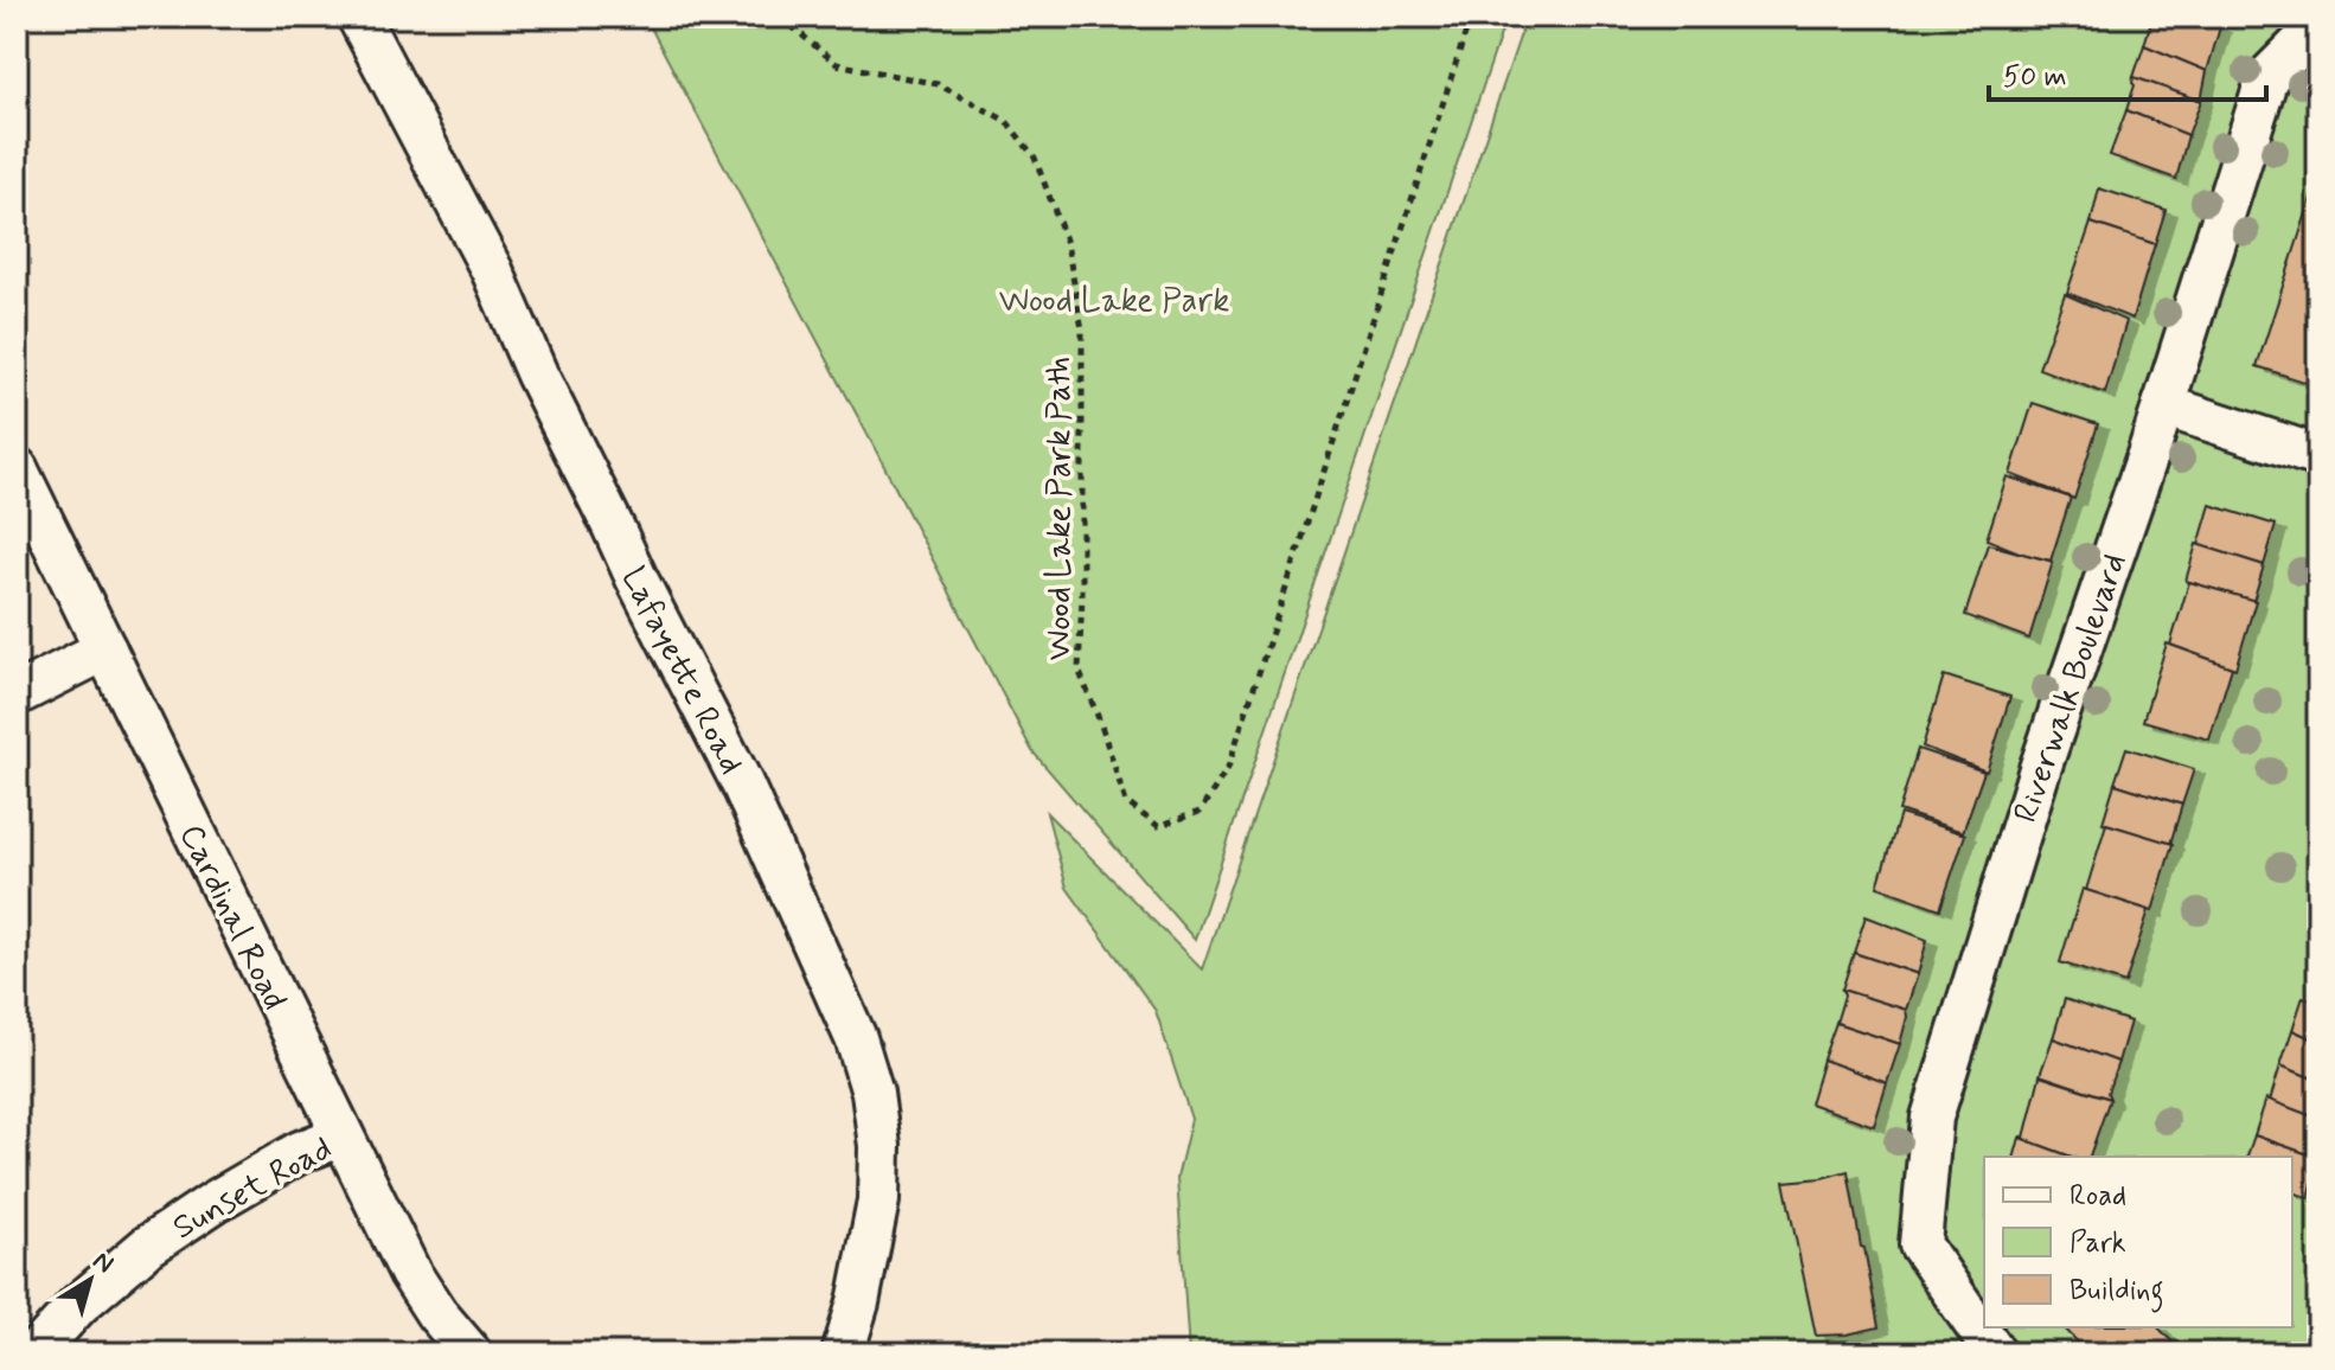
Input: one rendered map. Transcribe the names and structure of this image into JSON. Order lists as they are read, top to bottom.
{
  "streets": {
    "street": [
      "Lafayette Road",
      "Riverwalk Boulevard",
      "Cardinal Road",
      "Sunset Road"
    ],
    "path": ["Wood Lake Park Path"]
  },
  "crossings": [
    ["Cardinal Road", "Sunset Road"]
  ],
  "parks": ["Wood Lake Park"],
  "legend": ["Road", "Park", "Building"],
  "scale_bar": "50 m",
  "north": "top right"
}
